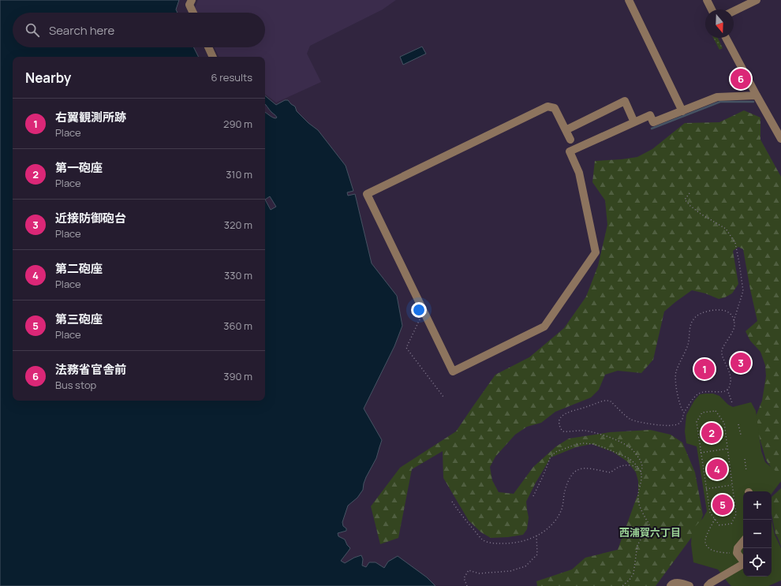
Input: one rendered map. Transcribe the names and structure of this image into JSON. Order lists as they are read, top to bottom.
{
  "districts": ["西浦賀六丁目"],
  "north": "bottom",
  "page": {
    "search": "Search here",
    "heading": ["Nearby", "6 results"],
    "pins": [
      "6",
      "3",
      "1",
      "2",
      "4",
      "5"
    ],
    "list": [
      {
        "mark": "1",
        "name": "右翼観測所跡",
        "note": "Place",
        "value": "290 m"
      },
      {
        "mark": "2",
        "name": "第一砲座",
        "note": "Place",
        "value": "310 m"
      },
      {
        "mark": "3",
        "name": "近接防御砲台",
        "note": "Place",
        "value": "320 m"
      },
      {
        "mark": "4",
        "name": "第二砲座",
        "note": "Place",
        "value": "330 m"
      },
      {
        "mark": "5",
        "name": "第三砲座",
        "note": "Place",
        "value": "360 m"
      },
      {
        "mark": "6",
        "name": "法務省官舎前",
        "note": "Bus stop",
        "value": "390 m"
      }
    ],
    "map_buttons": ["+", "−"]
  }
}
